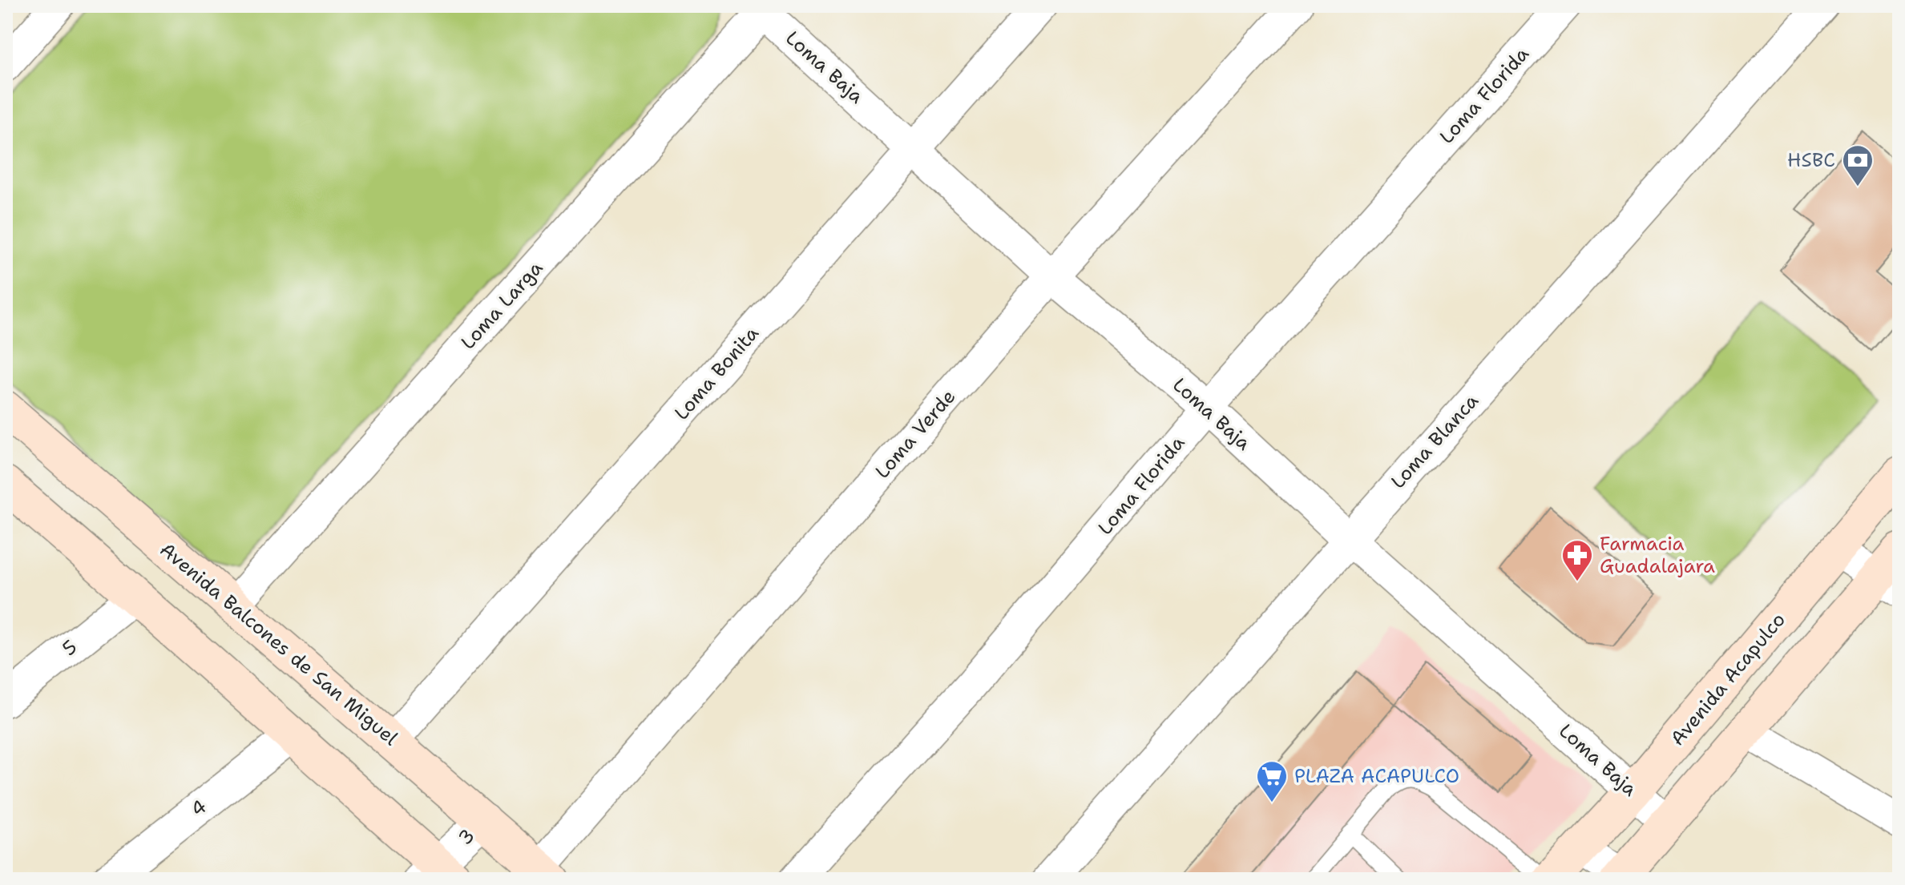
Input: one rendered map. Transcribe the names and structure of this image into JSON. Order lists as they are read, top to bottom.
{
  "streets": {
    "street": [
      "Loma Baja",
      "Loma Florida",
      "Loma Larga",
      "Loma Bonita",
      "Loma Verde",
      "Loma Blanca",
      "Avenida Balcones de San Miguel",
      "5",
      "Avenida Acapulco",
      "4",
      "3"
    ]
  },
  "crossings": [
    ["Loma Baja", "Loma Florida"],
    ["Loma Baja", "Loma Larga"],
    ["Loma Baja", "Loma Bonita"],
    ["Loma Baja", "Loma Verde"],
    ["Loma Baja", "Loma Blanca"],
    ["Loma Baja", "Avenida Acapulco"],
    ["Loma Larga", "Avenida Balcones de San Miguel"],
    ["Loma Bonita", "Avenida Balcones de San Miguel"],
    ["Loma Verde", "Avenida Balcones de San Miguel"],
    ["Avenida Balcones de San Miguel", "3"]
  ],
  "places": {
    "bank": ["HSBC"],
    "pharmacy": ["Farmacia Guadalajara"],
    "supermarket": ["PLAZA ACAPULCO"]
  }
}
